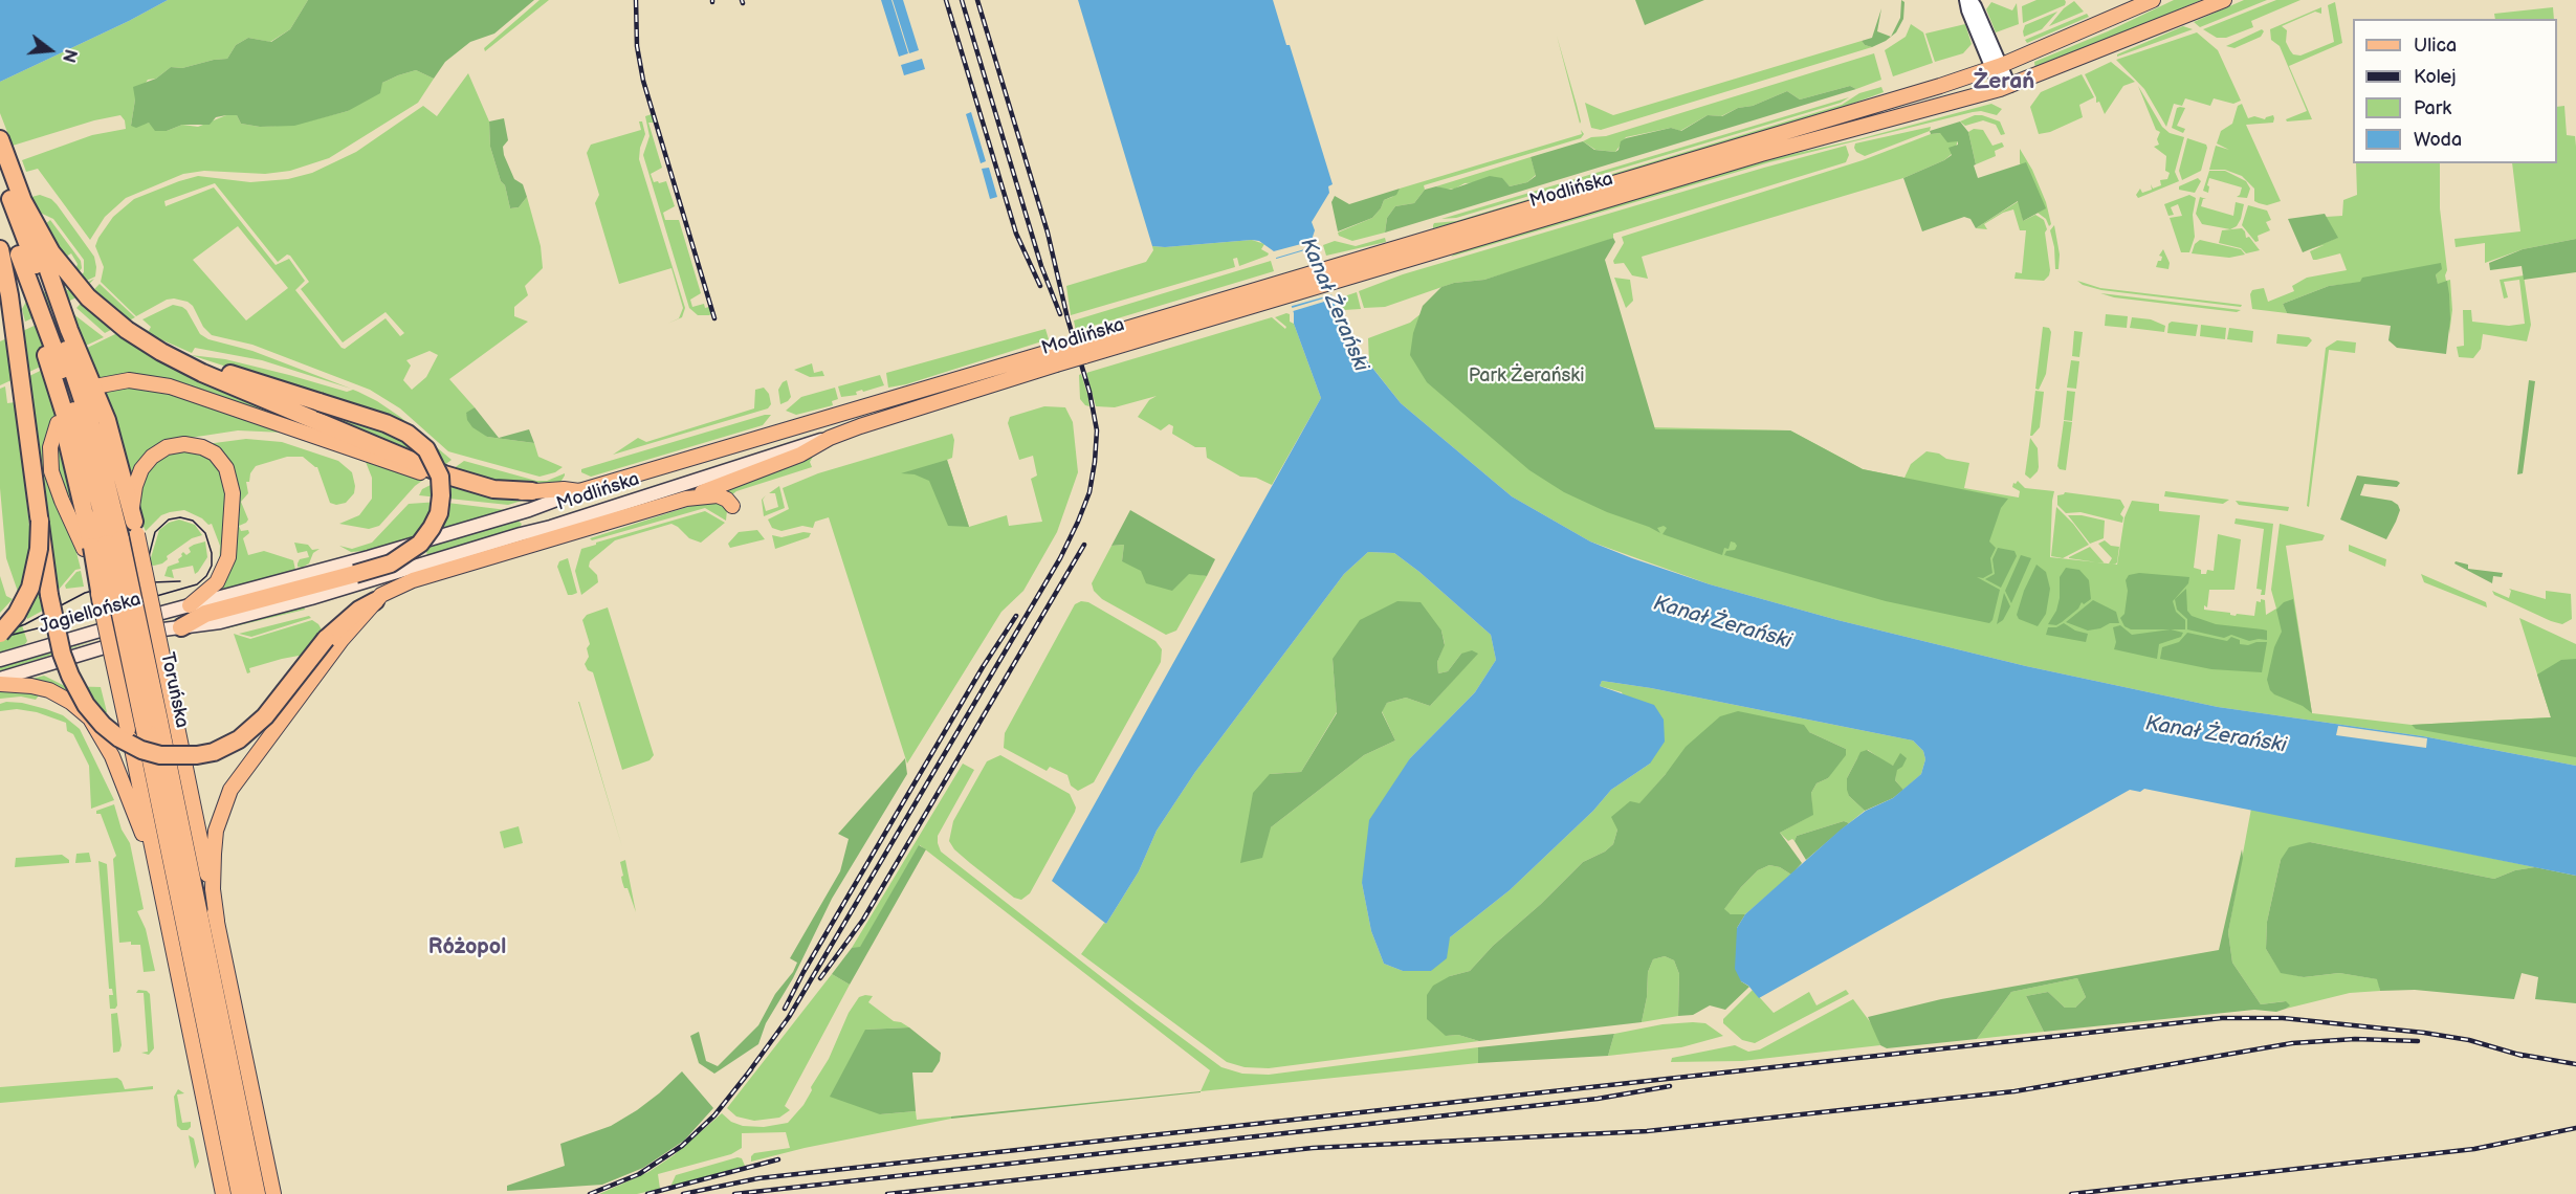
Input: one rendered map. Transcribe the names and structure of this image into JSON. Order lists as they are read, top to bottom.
{
  "streets": {
    "highway": ["Toruńska"],
    "main road": ["Modlińska", "Jagiellońska"]
  },
  "crossings": [
    ["Modlińska", "Jagiellońska"]
  ],
  "districts": ["Żerań", "Różopol"],
  "water": ["Kanał Żerański"],
  "parks": ["Park Żerański"],
  "legend": [
    "Ulica",
    "Kolej",
    "Park",
    "Woda"
  ],
  "north": "right"
}
